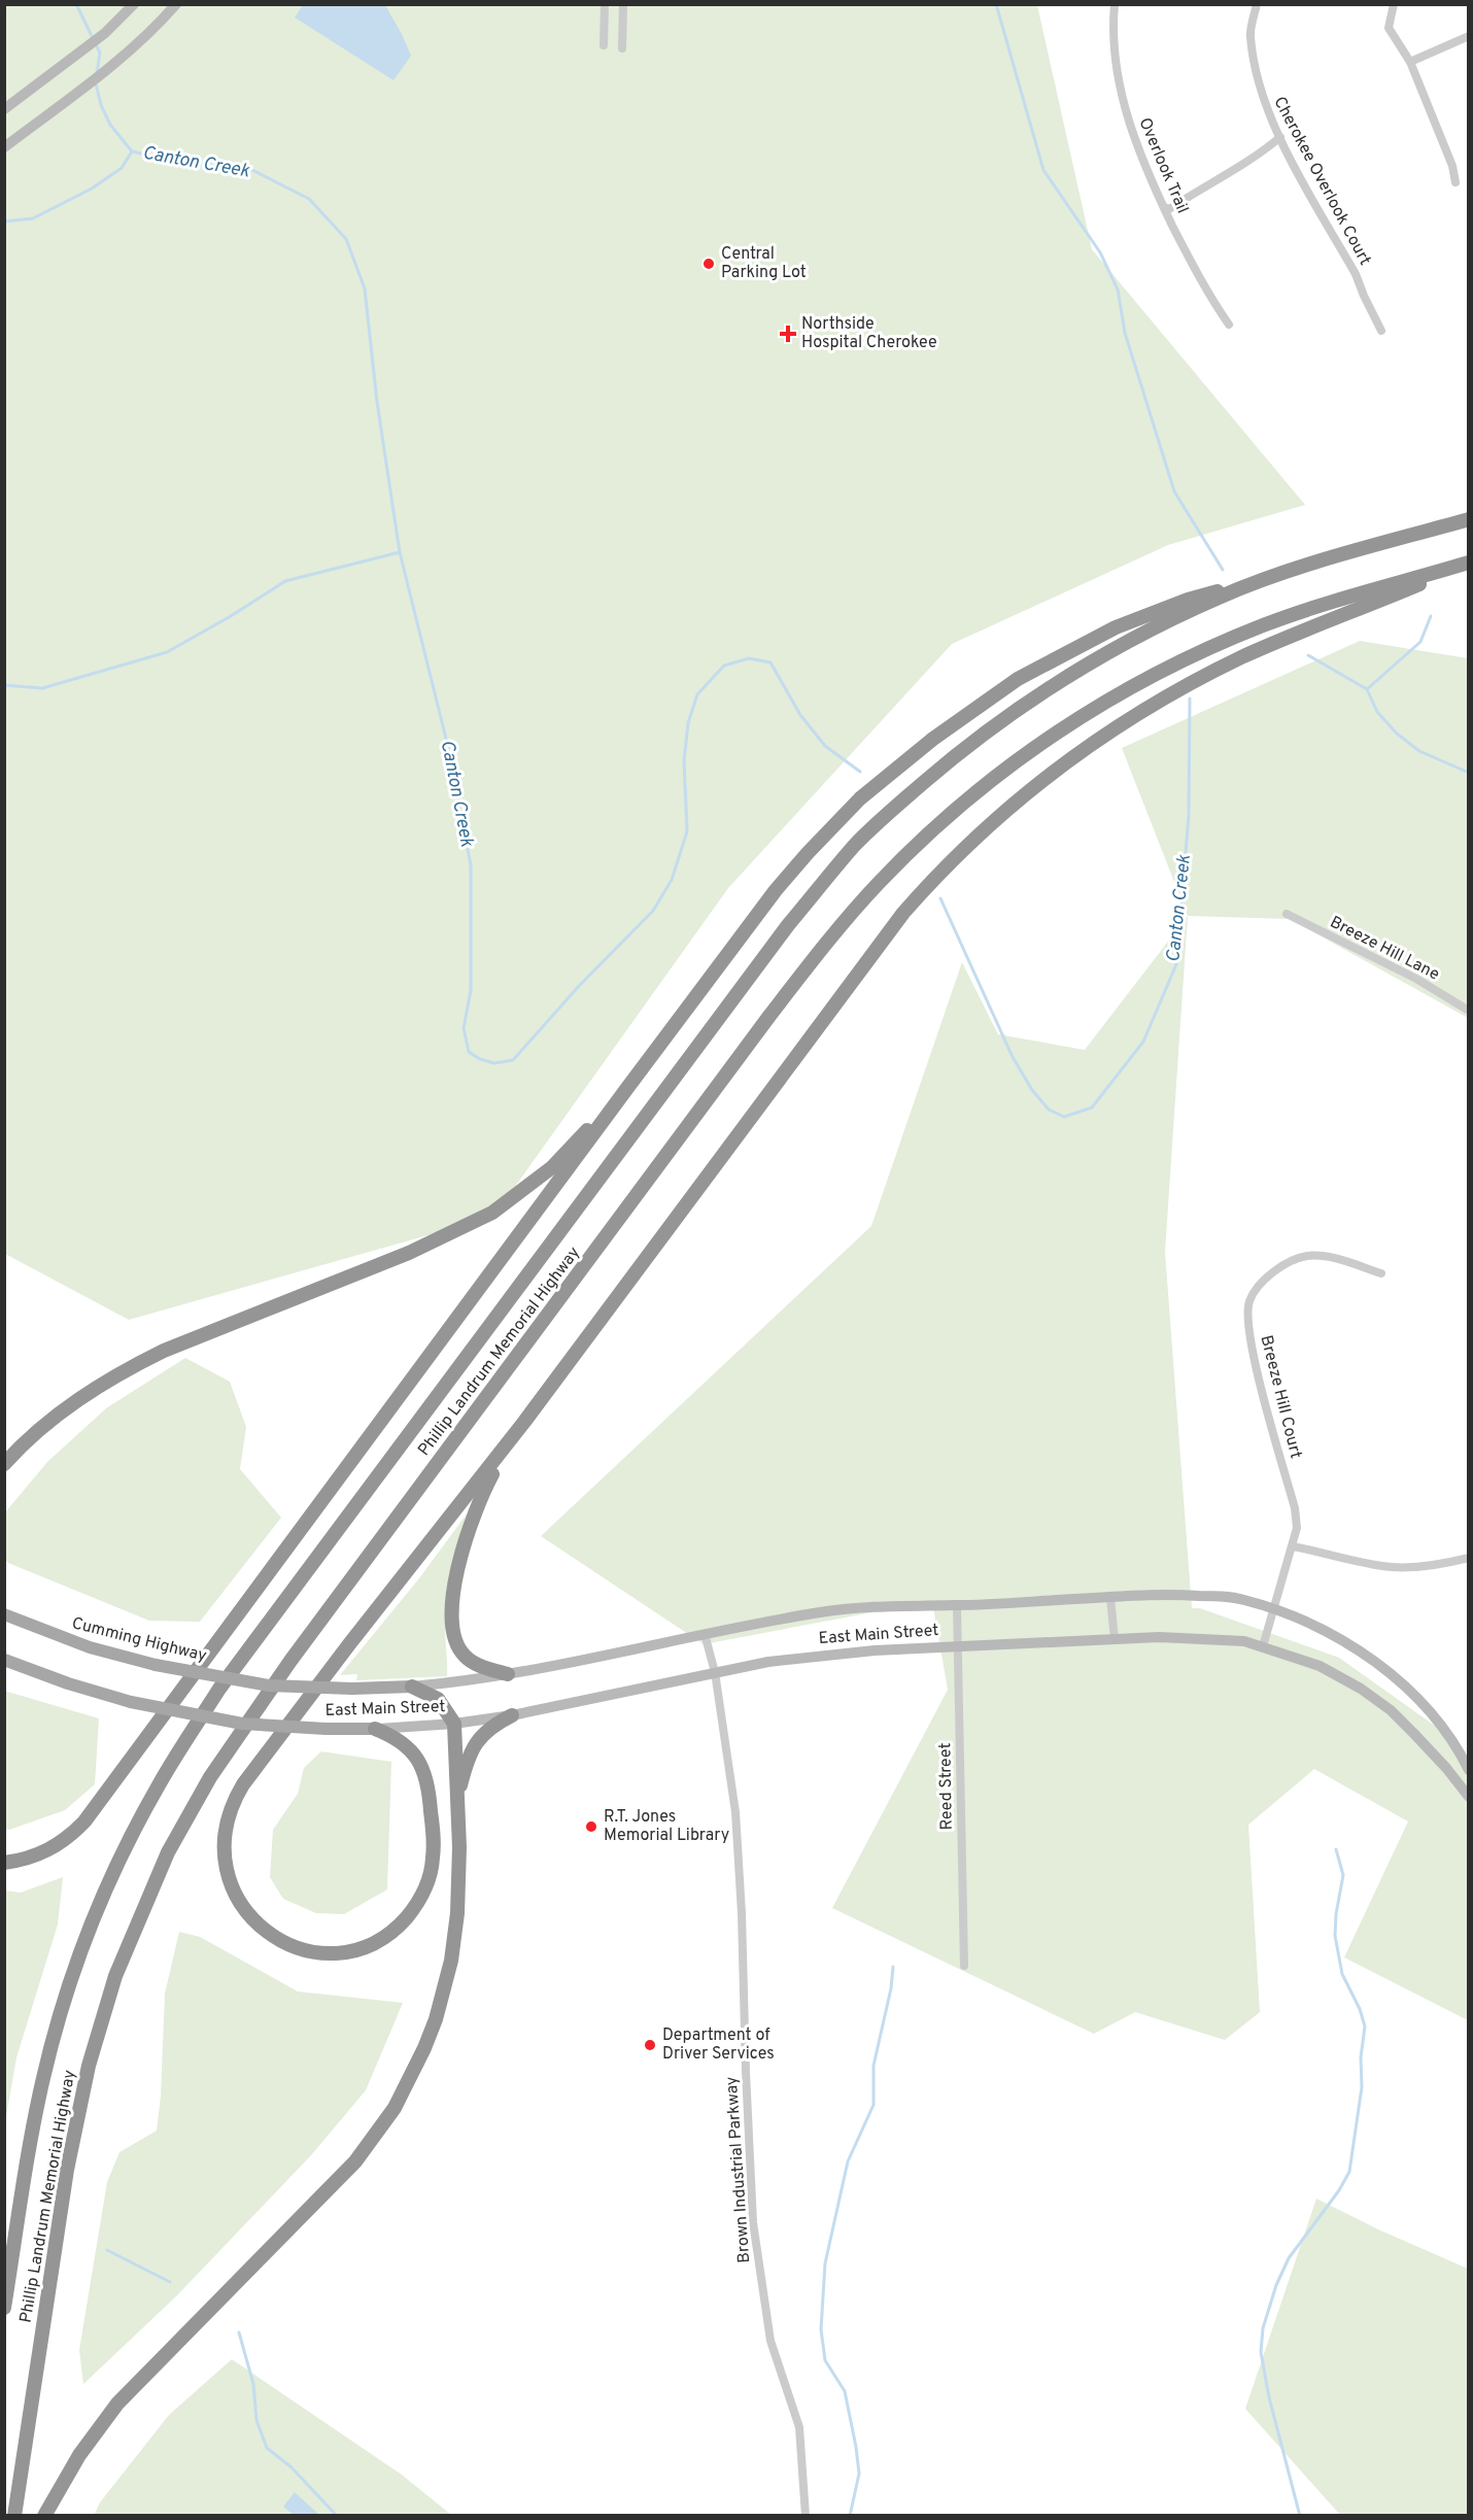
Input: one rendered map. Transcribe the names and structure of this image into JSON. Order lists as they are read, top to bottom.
{
  "streets": {
    "highway": ["Phillip Landrum Memorial Highway"],
    "main road": ["East Main Street", "Cumming Highway"],
    "street": [
      "Overlook Trail",
      "Cherokee Overlook Court",
      "Breeze Hill Lane",
      "Breeze Hill Court",
      "Reed Street",
      "Brown Industrial Parkway"
    ]
  },
  "crossings": [
    ["Breeze Hill Court", "East Main Street"],
    ["East Main Street", "Cumming Highway"],
    ["East Main Street", "Reed Street"],
    ["East Main Street", "Brown Industrial Parkway"]
  ],
  "water": ["Canton Creek"],
  "places": {
    "other": ["Central Parking Lot", "R.T. Jones Memorial Library", "Department of Driver Services"],
    "health": ["Northside Hospital Cherokee"]
  }
}
